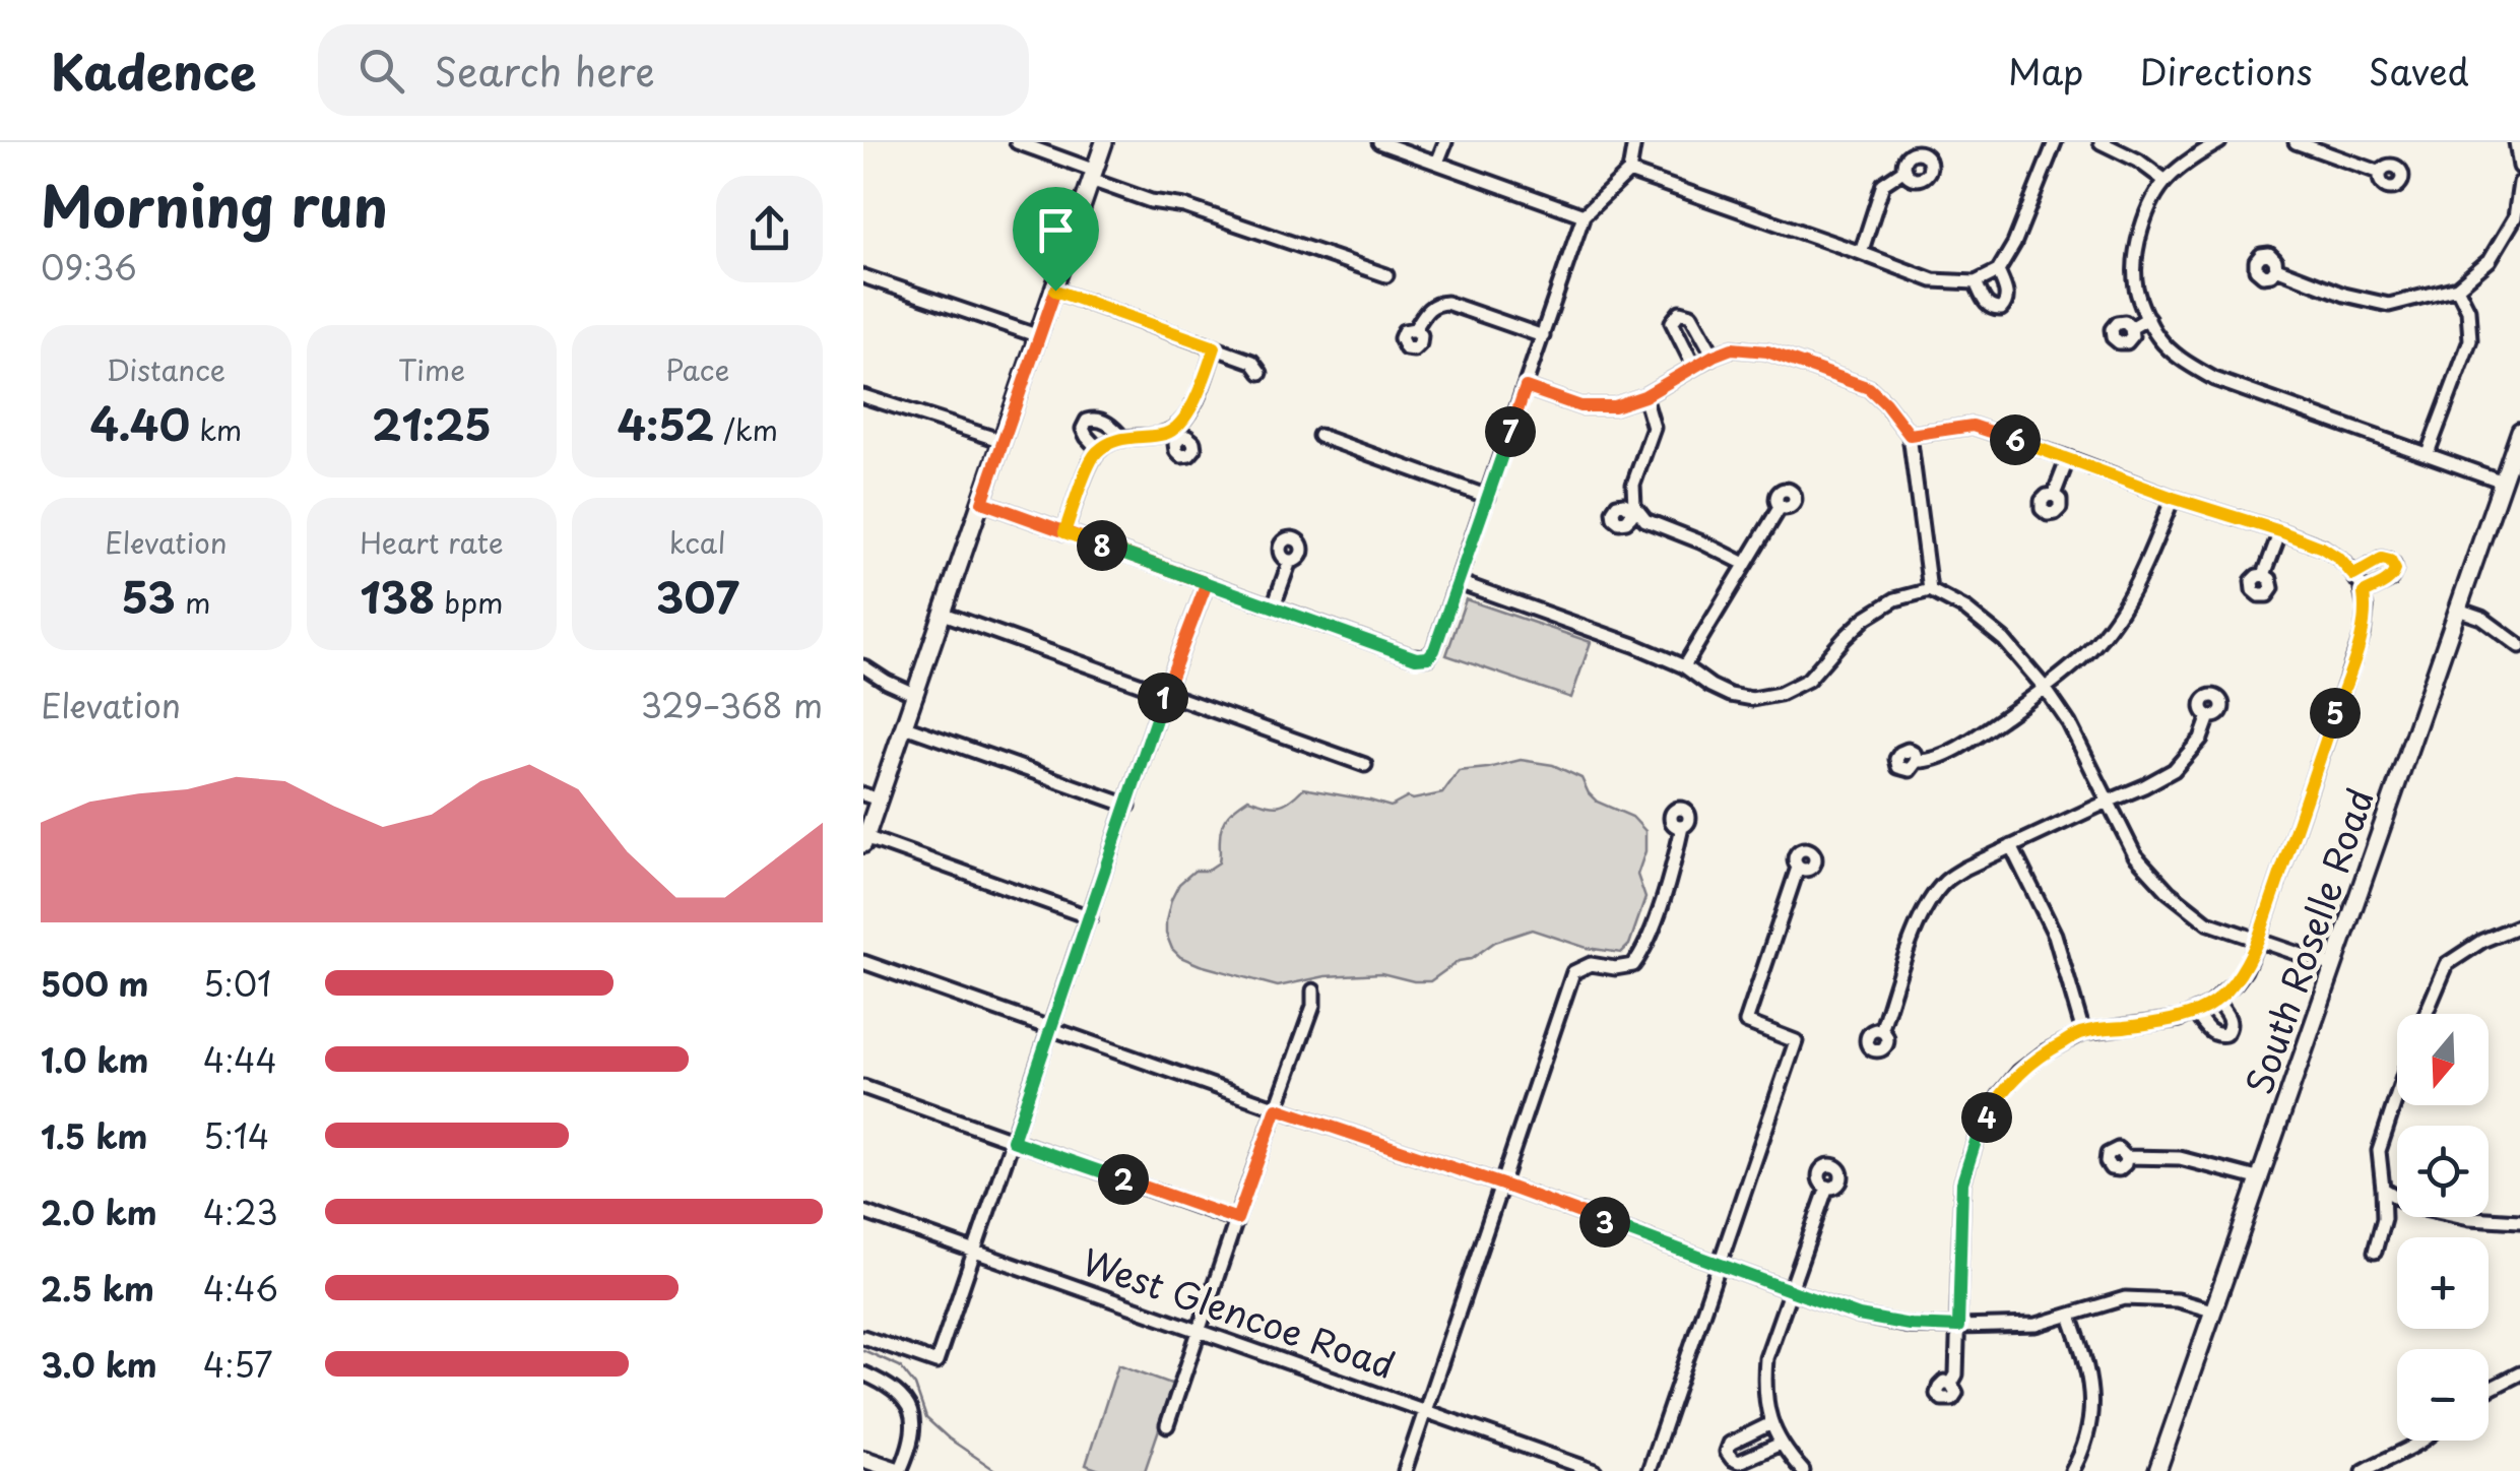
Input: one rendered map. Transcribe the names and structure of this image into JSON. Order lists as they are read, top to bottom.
{
  "streets": {
    "main road": ["South Roselle Road"],
    "street": ["West Glencoe Road"]
  },
  "north": "bottom",
  "page": {
    "header": "Kadence",
    "search": "Search here",
    "nav": ["Map", "Directions", "Saved"],
    "heading": ["Morning run", "09:36"],
    "stats": [
      ["Distance", "4.40 km"],
      ["Time", "21:25"],
      ["Pace", "4:52 /km"],
      ["Elevation", "53 m"],
      ["Heart rate", "138 bpm"],
      ["kcal", "307"]
    ],
    "pins": [
      "7",
      "6",
      "8",
      "1",
      "5",
      "4",
      "2",
      "3"
    ],
    "chart": ["Elevation", "329–368 m"],
    "list": [
      {
        "name": "500 m",
        "note": "5:01"
      },
      {
        "name": "1.0 km",
        "note": "4:44"
      },
      {
        "name": "1.5 km",
        "note": "5:14"
      },
      {
        "name": "2.0 km",
        "note": "4:23"
      },
      {
        "name": "2.5 km",
        "note": "4:46"
      },
      {
        "name": "3.0 km",
        "note": "4:57"
      }
    ],
    "map_buttons": ["+", "−"]
  }
}
